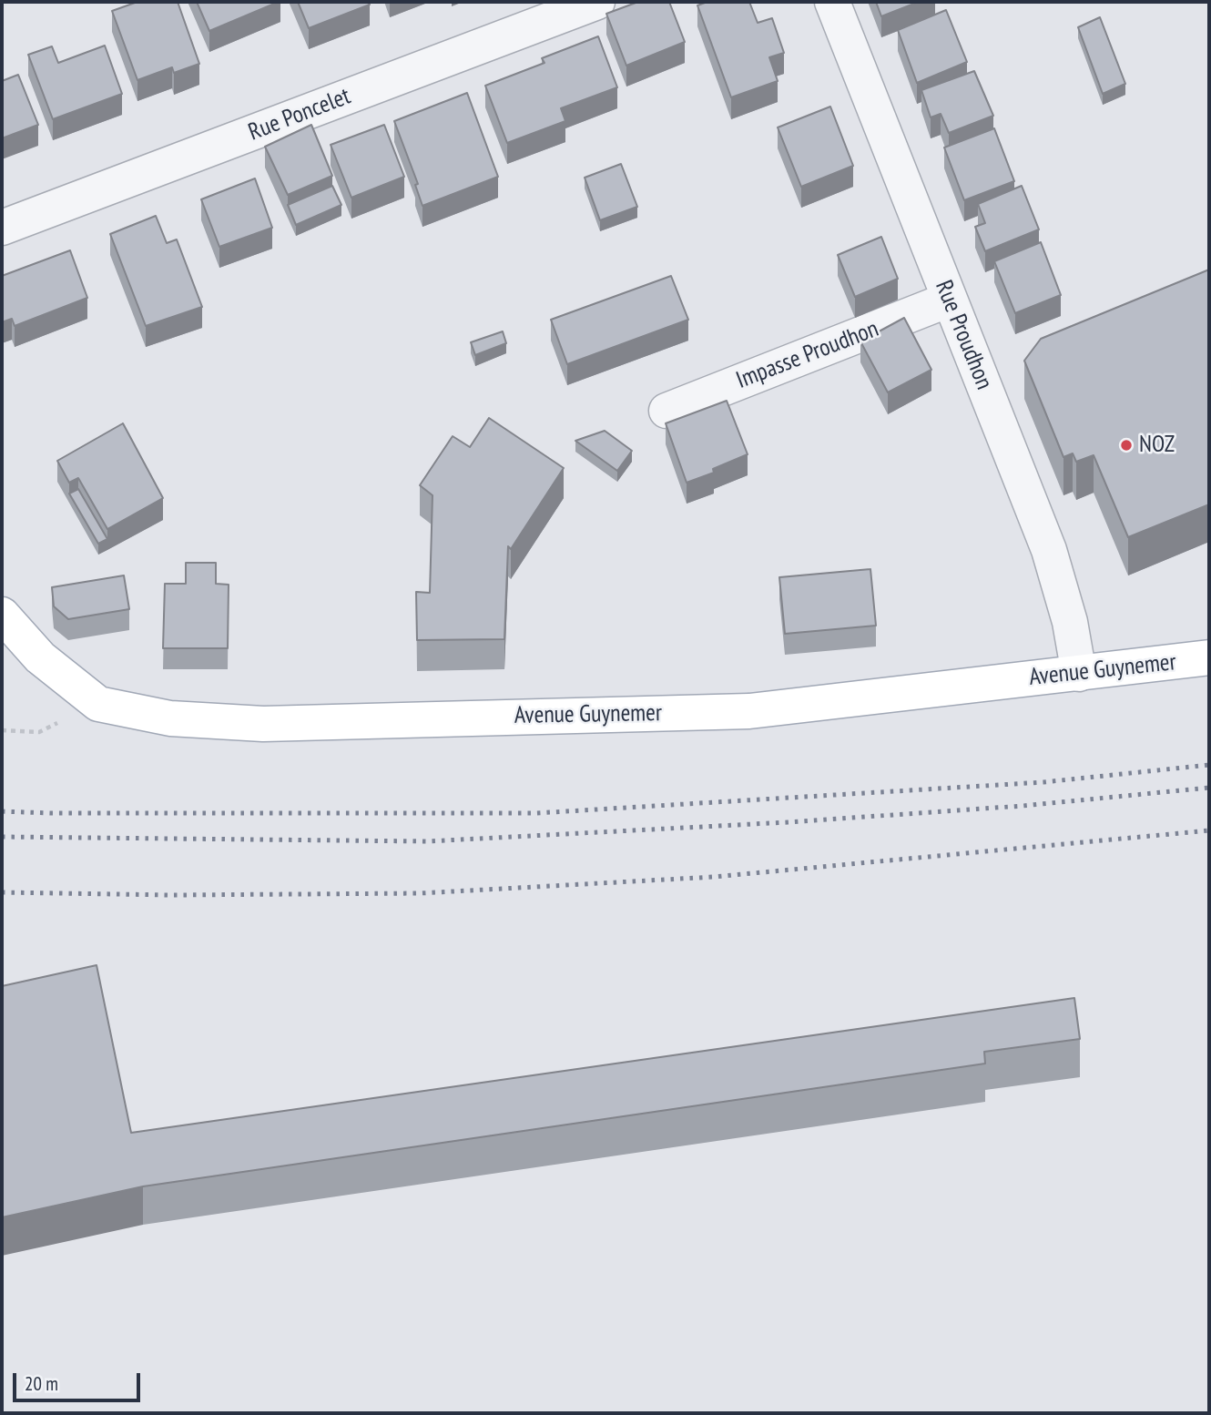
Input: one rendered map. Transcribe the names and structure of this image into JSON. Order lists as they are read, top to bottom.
{
  "streets": {
    "main road": ["Avenue Guynemer"],
    "street": ["Rue Poncelet", "Rue Proudhon", "Impasse Proudhon"]
  },
  "crossings": [
    ["Rue Proudhon", "Impasse Proudhon"],
    ["Rue Proudhon", "Avenue Guynemer"]
  ],
  "places": ["NOZ"],
  "scale_bar": "20 m"
}
